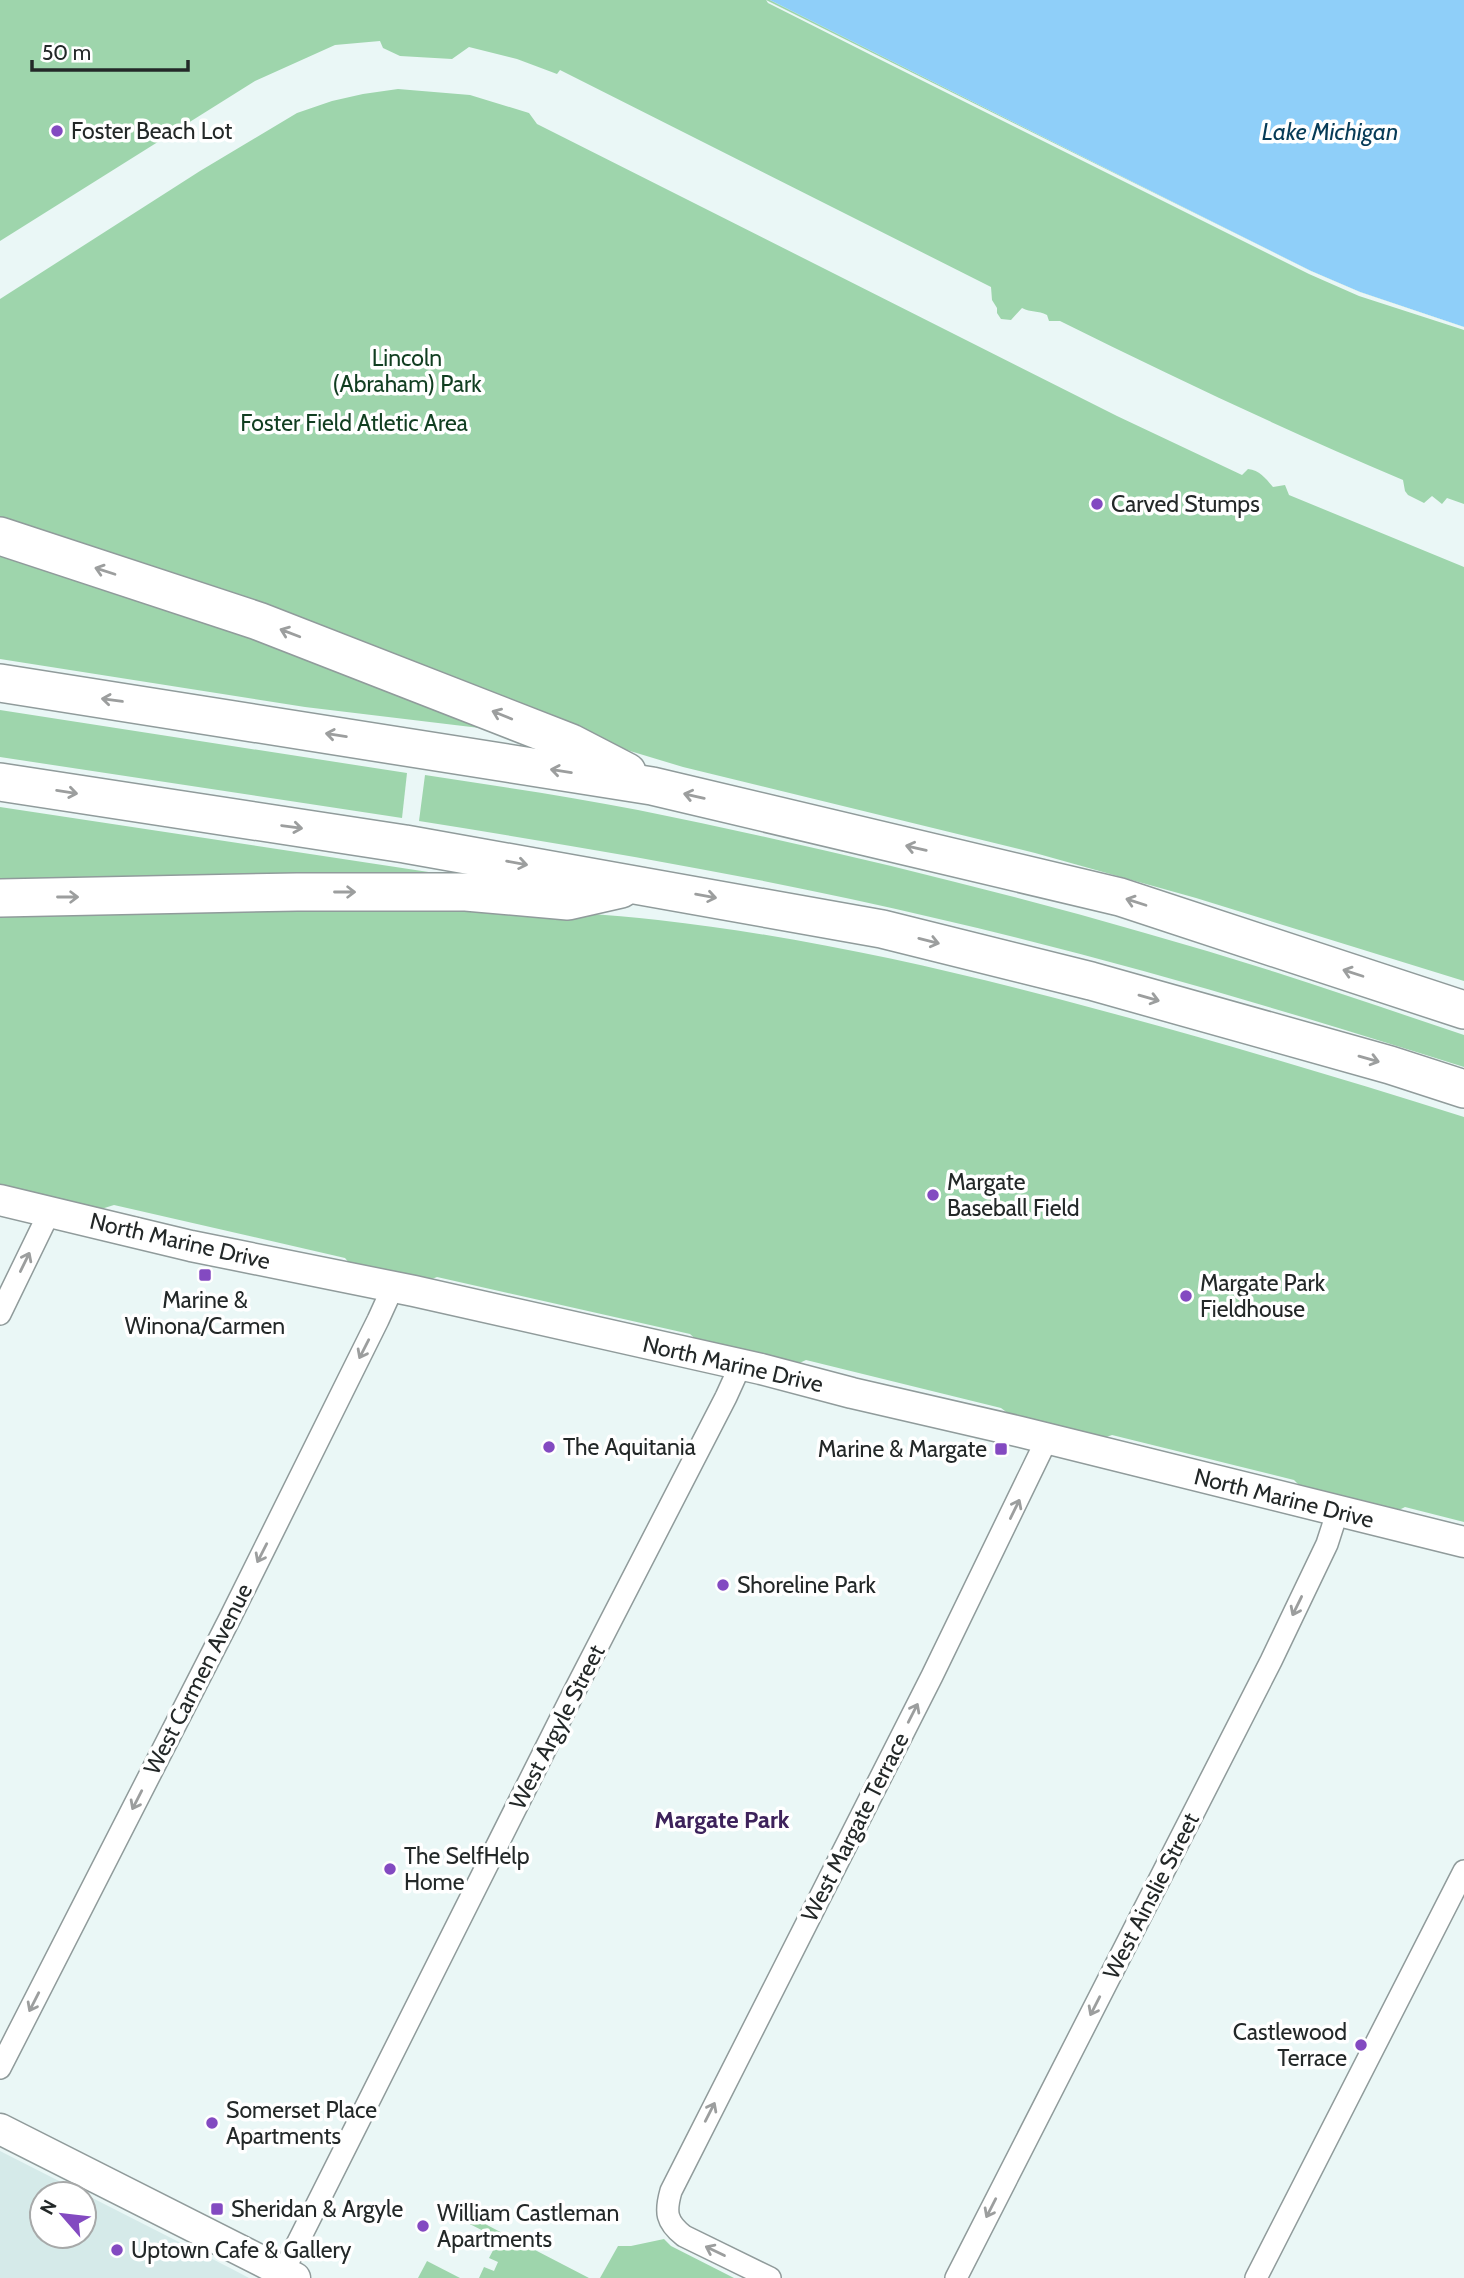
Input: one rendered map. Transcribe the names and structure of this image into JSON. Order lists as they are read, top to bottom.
{
  "streets": {
    "street": [
      "North Marine Drive",
      "West Carmen Avenue",
      "West Argyle Street",
      "West Margate Terrace",
      "West Ainslie Street"
    ]
  },
  "crossings": [
    ["North Marine Drive", "West Carmen Avenue"],
    ["North Marine Drive", "West Argyle Street"],
    ["North Marine Drive", "West Margate Terrace"],
    ["North Marine Drive", "West Ainslie Street"]
  ],
  "one_way": ["West Carmen Avenue", "West Margate Terrace", "West Ainslie Street"],
  "districts": ["Margate Park"],
  "water": ["Lake Michigan"],
  "parks": ["Lincoln (Abraham) Park", "Foster Field Atletic Area"],
  "places": {
    "other": [
      "Foster Beach Lot",
      "Carved Stumps",
      "Margate Baseball Field",
      "Margate Park Fieldhouse",
      "The Aquitania",
      "Shoreline Park",
      "The SelfHelp Home",
      "Castlewood Terrace",
      "Somerset Place Apartments",
      "William Castleman Apartments",
      "Uptown Cafe & Gallery"
    ],
    "transit": ["Marine & Winona/Carmen", "Marine & Margate", "Sheridan & Argyle"]
  },
  "scale_bar": "50 m",
  "north": "top left"
}
